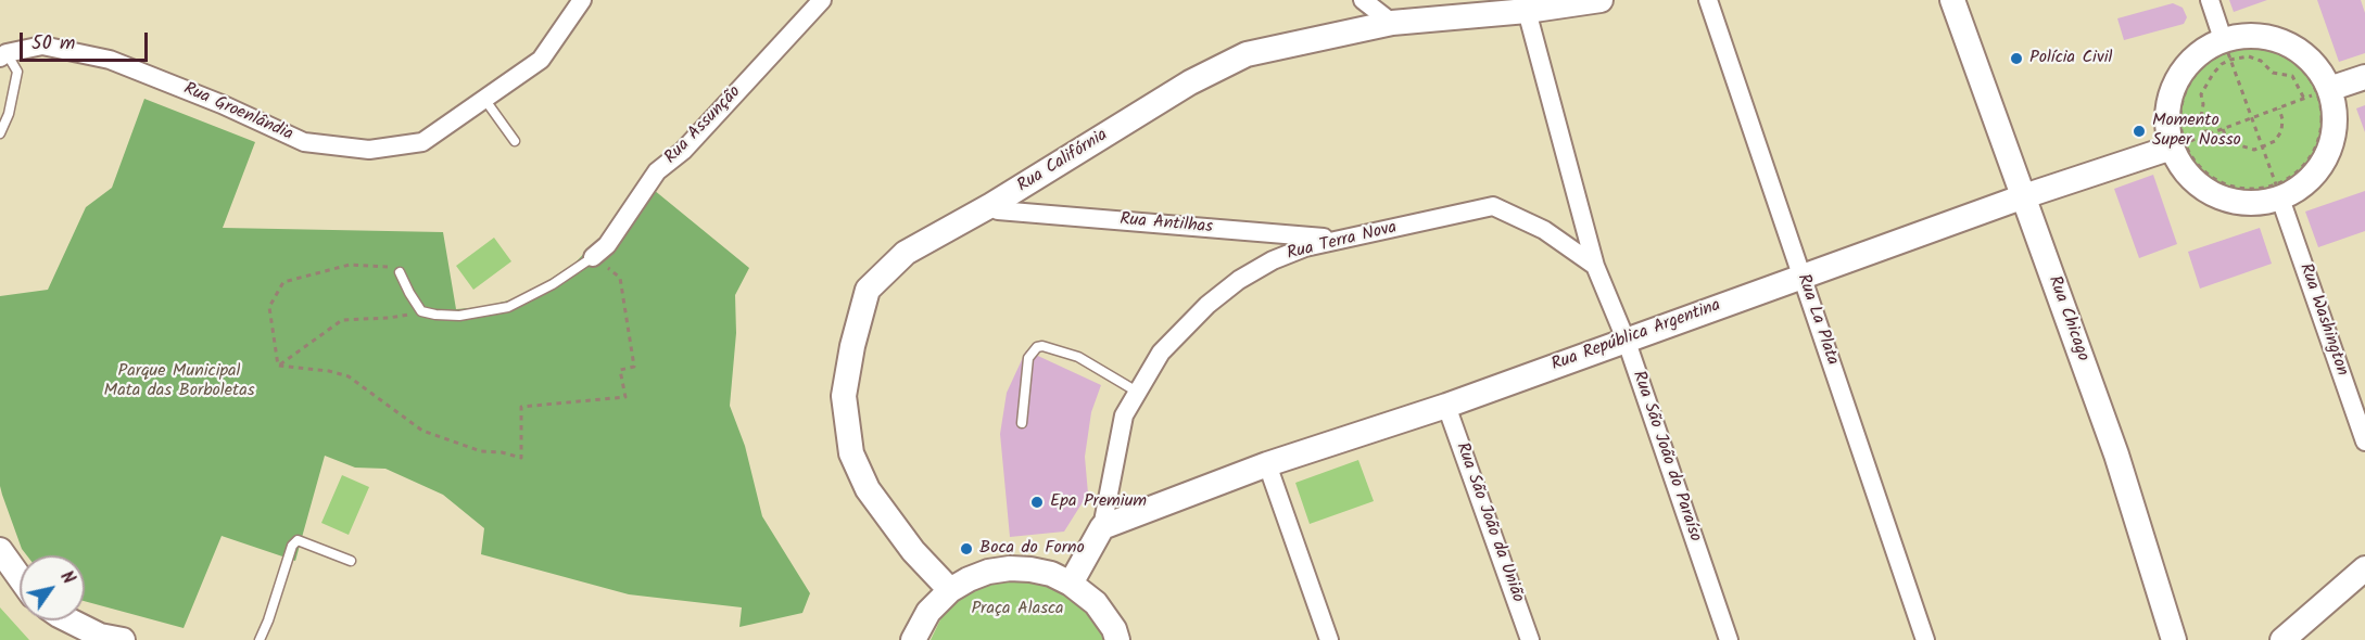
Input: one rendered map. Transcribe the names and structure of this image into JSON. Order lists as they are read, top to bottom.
{
  "streets": {
    "street": [
      "Rua Groenlândia",
      "Rua Assunção",
      "Rua Califórnia",
      "Rua Antilhas",
      "Rua Terra Nova",
      "Rua Chicago",
      "Rua La Plata",
      "Rua Washington",
      "Rua República Argentina",
      "Rua São João do Paraíso",
      "Rua São João da União"
    ]
  },
  "crossings": [
    ["Rua Califórnia", "Rua Antilhas"],
    ["Rua Califórnia", "Rua São João do Paraíso"],
    ["Rua Antilhas", "Rua Terra Nova"],
    ["Rua Terra Nova", "Rua República Argentina"],
    ["Rua Terra Nova", "Rua São João do Paraíso"],
    ["Rua Chicago", "Rua República Argentina"],
    ["Rua La Plata", "Rua República Argentina"],
    ["Rua República Argentina", "Rua São João do Paraíso"],
    ["Rua República Argentina", "Rua São João da União"]
  ],
  "parks": ["Parque Municipal Mata das Borboletas", "Praça Alasca"],
  "places": [
    "Polícia Civil",
    "Momento Super Nosso",
    "Epa Premium",
    "Boca do Forno"
  ],
  "scale_bar": "50 m",
  "north": "top right"
}
